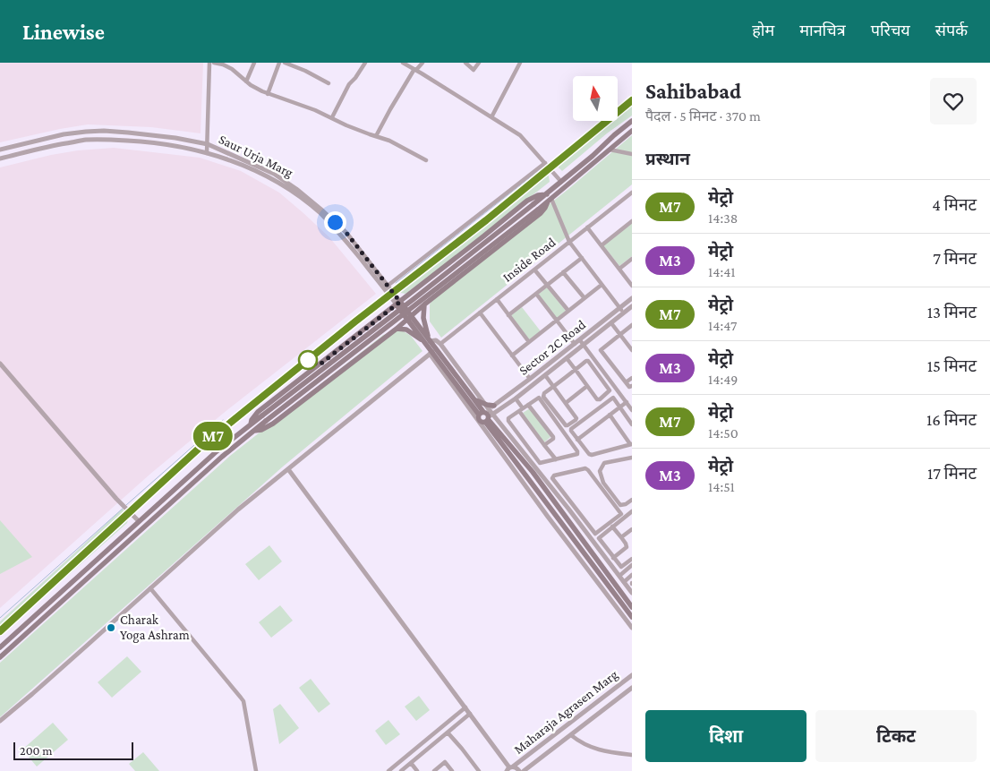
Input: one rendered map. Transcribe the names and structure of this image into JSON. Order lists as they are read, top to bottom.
{
  "streets": {
    "street": [
      "Saur Urja Marg",
      "Inside Road",
      "Sector 2C Road",
      "Maharaja Agrasen Marg"
    ]
  },
  "places": ["Charak Yoga Ashram"],
  "lines": ["metro line M7"],
  "scale_bar": "200 m",
  "north": "top",
  "page": {
    "header": "Linewise",
    "nav": [
      "होम",
      "मानचित्र",
      "परिचय",
      "संपर्क"
    ],
    "on_map": "M7",
    "heading": [
      ["Sahibabad", "पैदल · 5 मिनट · 370 m"],
      "प्रस्थान"
    ],
    "list": [
      {
        "mark": "M7",
        "name": "मेट्रो",
        "note": "14:38",
        "value": "4 मिनट"
      },
      {
        "mark": "M3",
        "name": "मेट्रो",
        "note": "14:41",
        "value": "7 मिनट"
      },
      {
        "mark": "M7",
        "name": "मेट्रो",
        "note": "14:47",
        "value": "13 मिनट"
      },
      {
        "mark": "M3",
        "name": "मेट्रो",
        "note": "14:49",
        "value": "15 मिनट"
      },
      {
        "mark": "M7",
        "name": "मेट्रो",
        "note": "14:50",
        "value": "16 मिनट"
      },
      {
        "mark": "M3",
        "name": "मेट्रो",
        "note": "14:51",
        "value": "17 मिनट"
      }
    ],
    "buttons": ["दिशा", "टिकट"],
    "scale": "200 m"
  }
}
